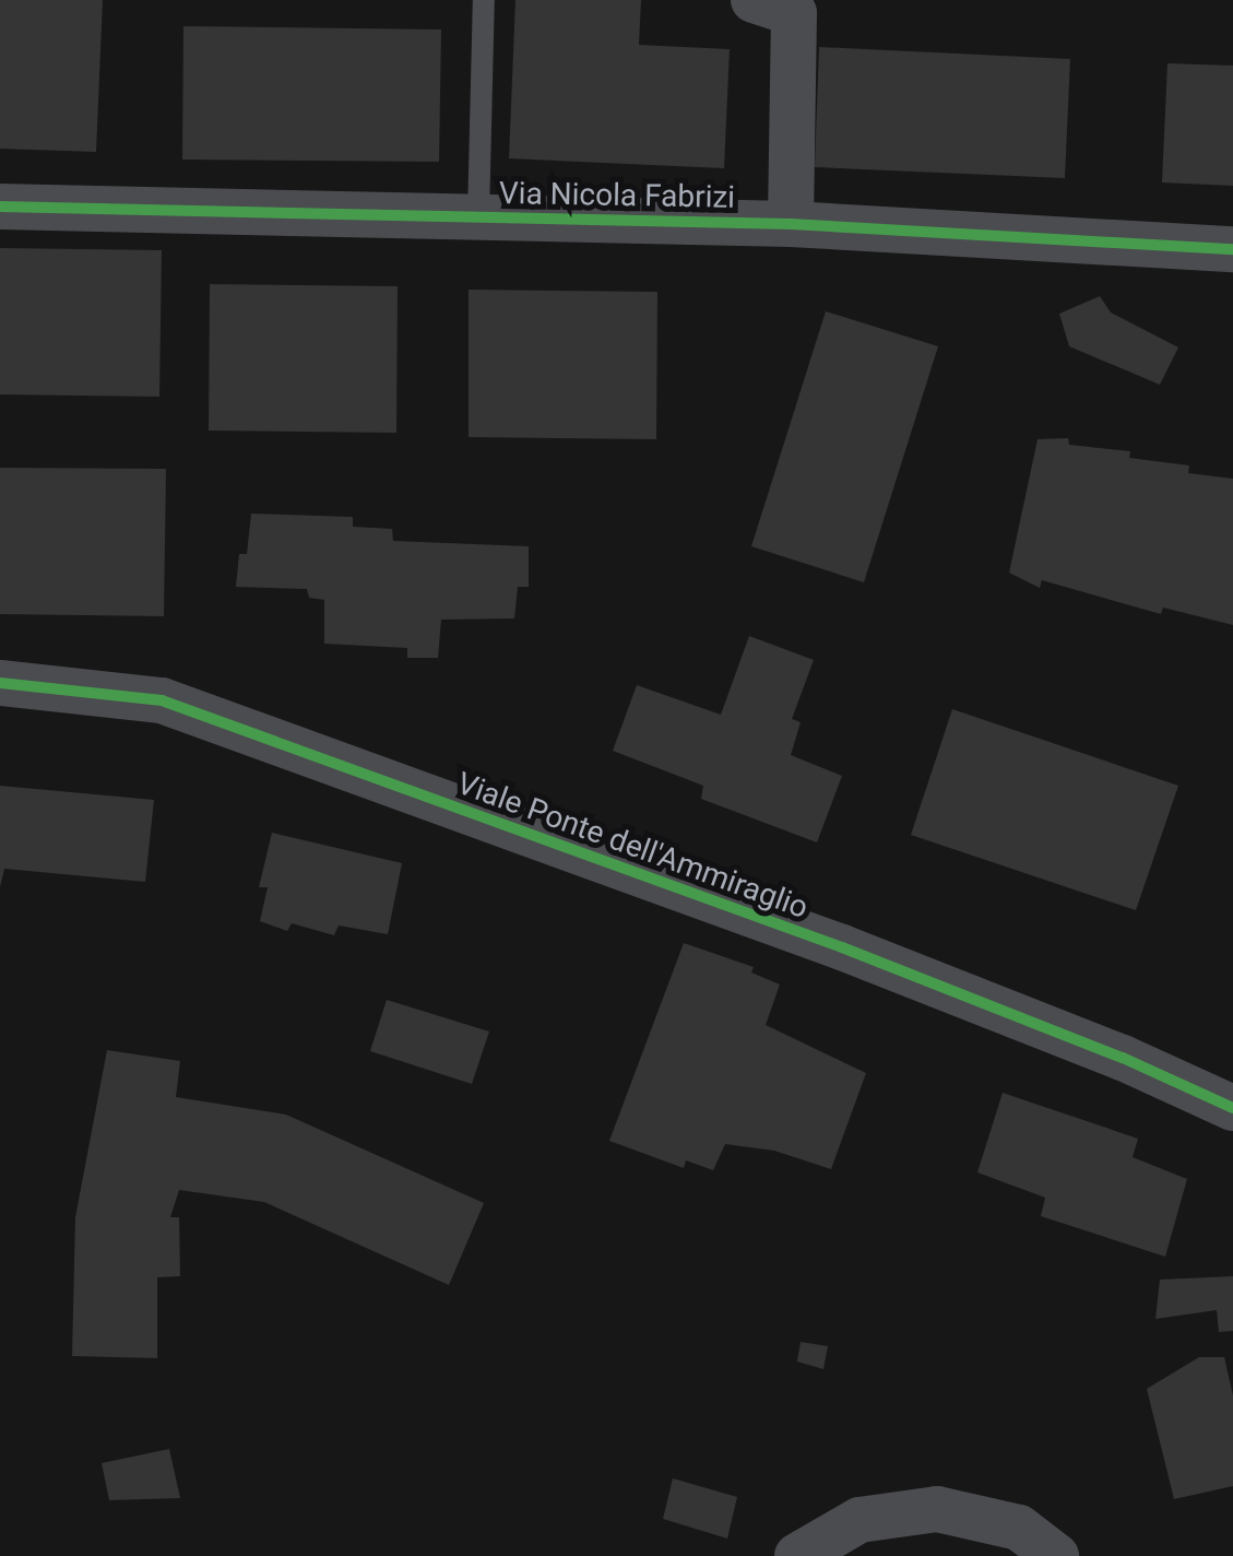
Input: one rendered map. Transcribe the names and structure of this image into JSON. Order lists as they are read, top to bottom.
{
  "streets": {
    "street": ["Via Nicola Fabrizi", "Viale Ponte dell'Ammiraglio"]
  }
}
